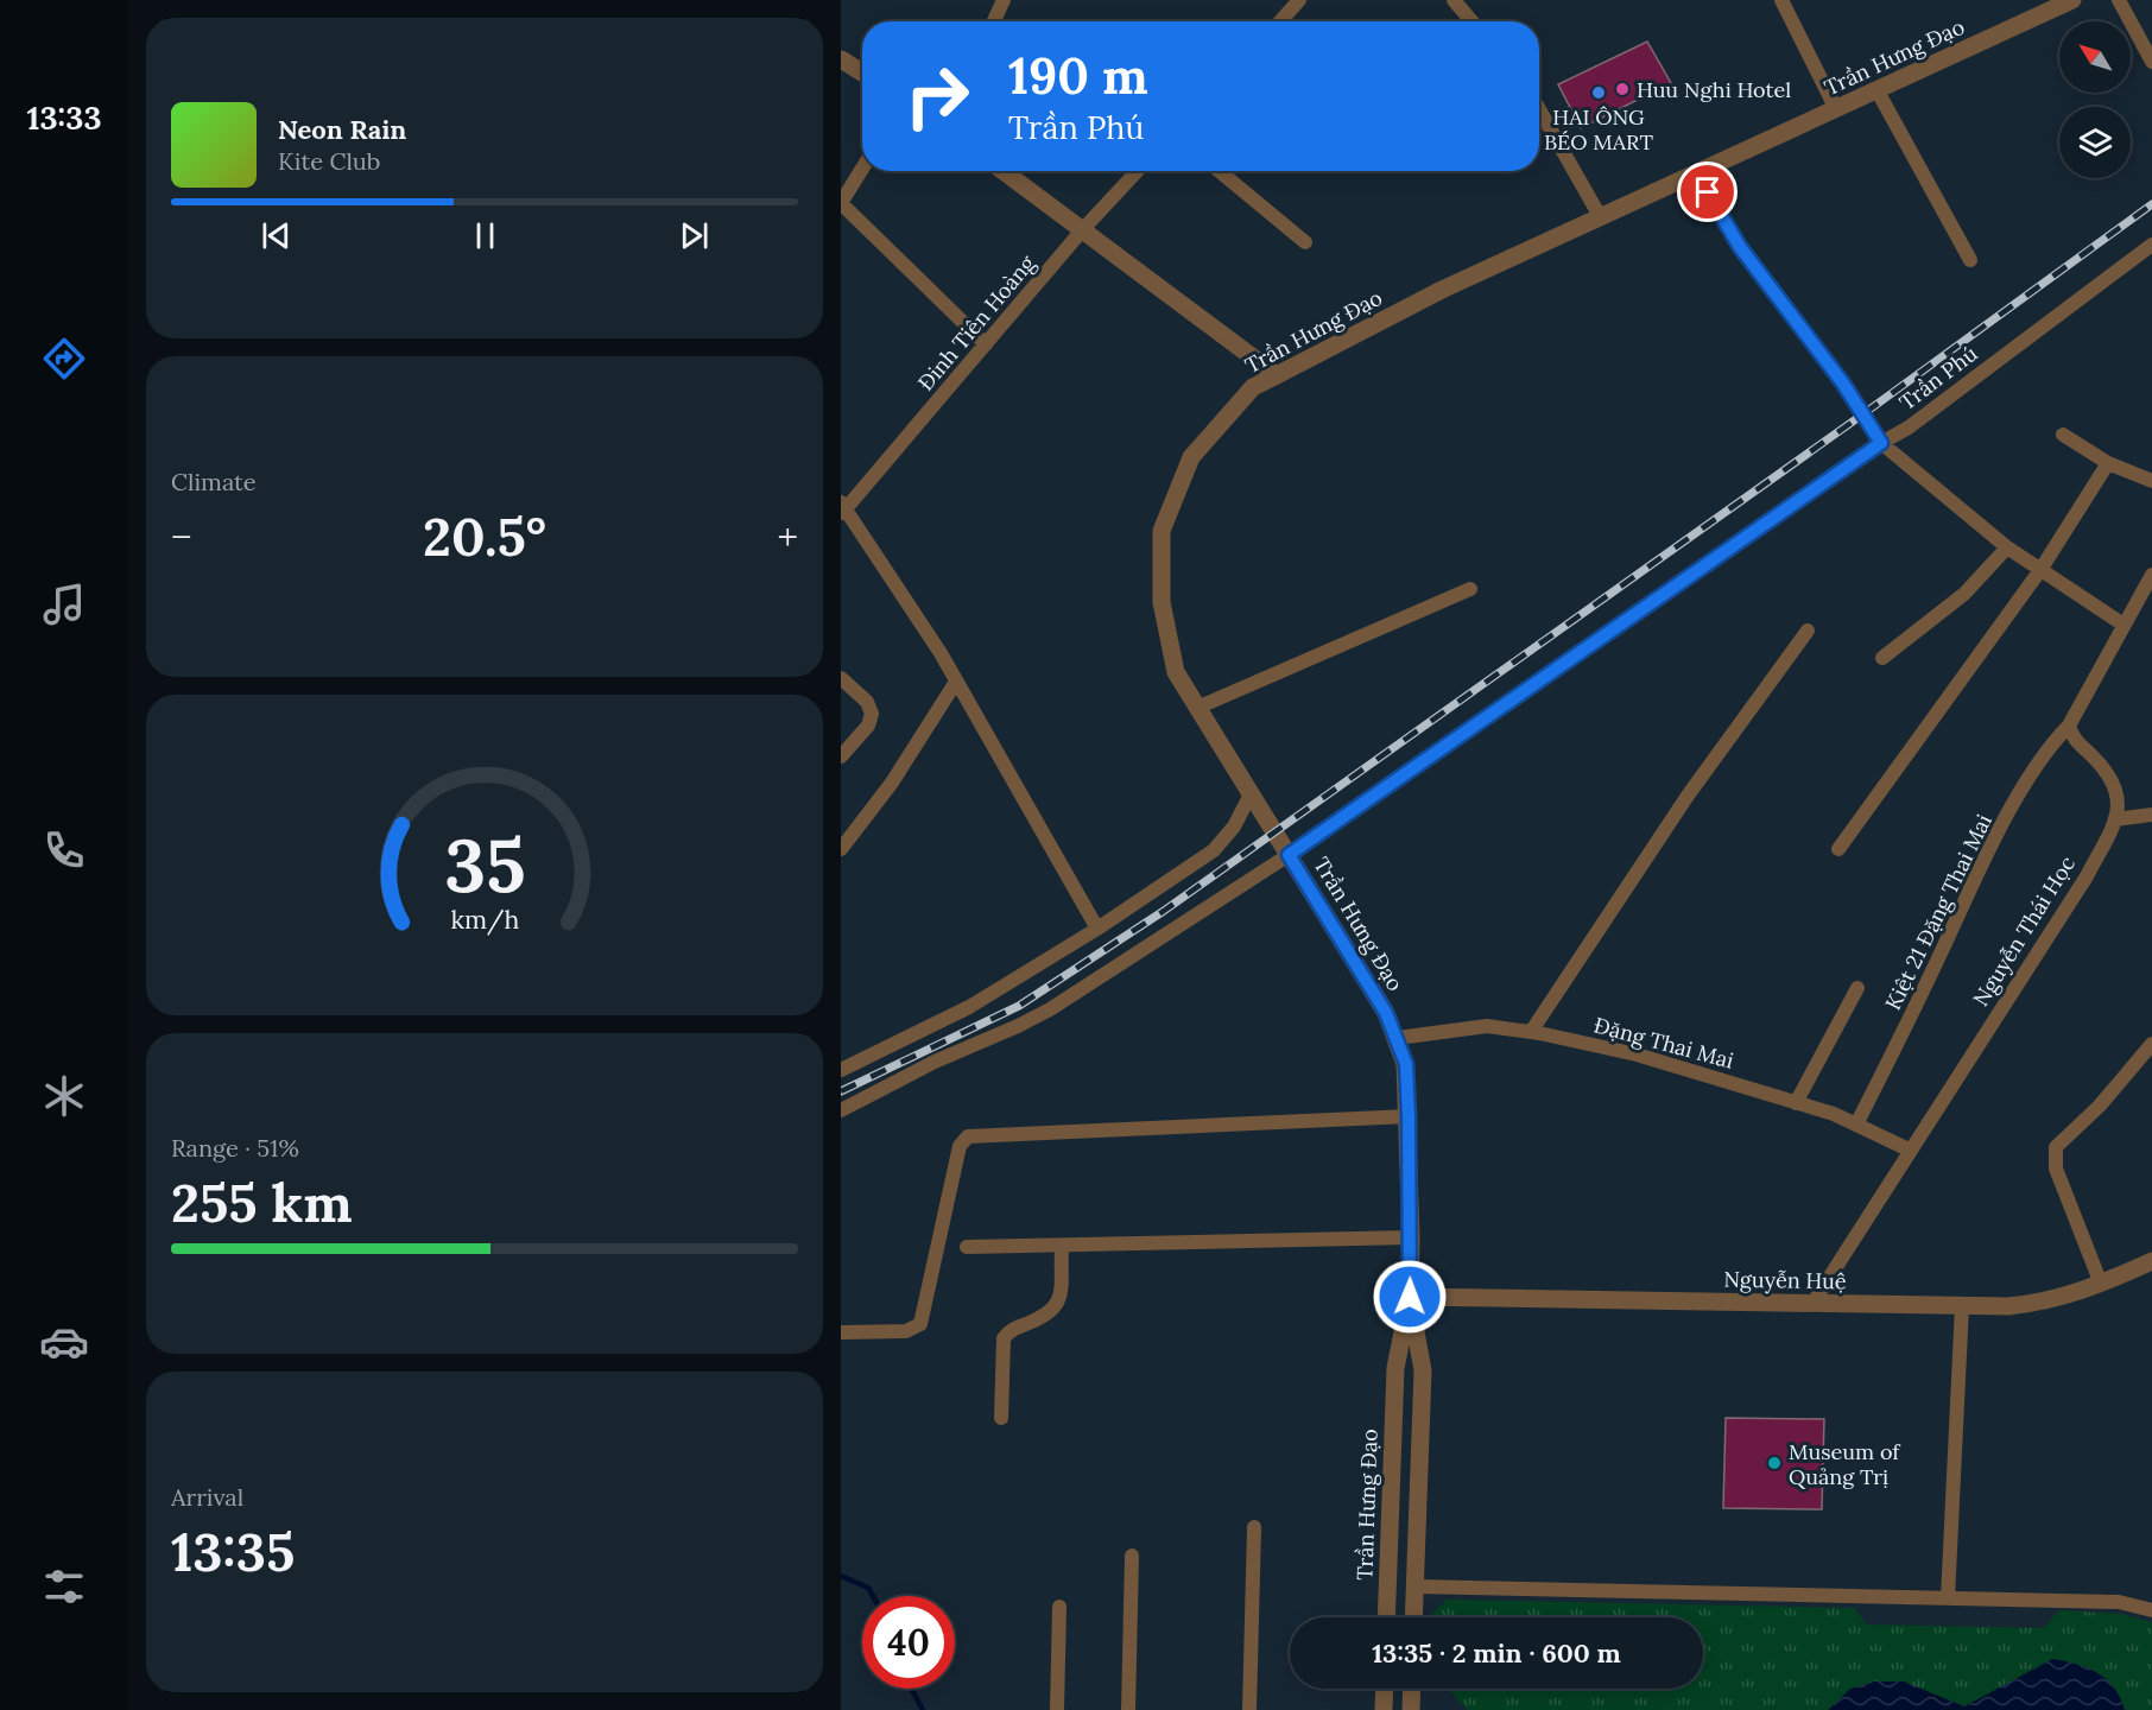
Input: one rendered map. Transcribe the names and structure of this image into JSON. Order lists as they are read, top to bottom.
{
  "streets": {
    "street": [
      "Trần Hưng Đạo",
      "Đinh Tiên Hoàng",
      "Trần Phú",
      "Kiệt 21 Đặng Thai Mai",
      "Nguyễn Thái Học",
      "Đặng Thai Mai",
      "Nguyễn Huệ"
    ]
  },
  "crossings": [
    ["Trần Hưng Đạo", "Trần Phú"],
    ["Trần Hưng Đạo", "Đặng Thai Mai"],
    ["Trần Hưng Đạo", "Nguyễn Huệ"],
    ["Kiệt 21 Đặng Thai Mai", "Nguyễn Thái Học"],
    ["Kiệt 21 Đặng Thai Mai", "Đặng Thai Mai"],
    ["Nguyễn Thái Học", "Đặng Thai Mai"],
    ["Nguyễn Thái Học", "Nguyễn Huệ"]
  ],
  "places": ["Huu Nghi Hotel", "HAI ÔNG BÉO MART", "Museum of Quảng Trị"],
  "north": "top left",
  "page": {
    "tabs": "13:33",
    "turn": ["190 m", "Trần Phú"],
    "song": ["Neon Rain", "Kite Club"],
    "tile": [
      "Climate",
      ["Range · 51%", "255 km"],
      ["Arrival", "13:35"]
    ],
    "heat": ["−", "20.5°", "+"],
    "limit": "40",
    "trip": "13:35 · 2 min · 600 m",
    "gauge": ["35", "km/h"]
  }
}
